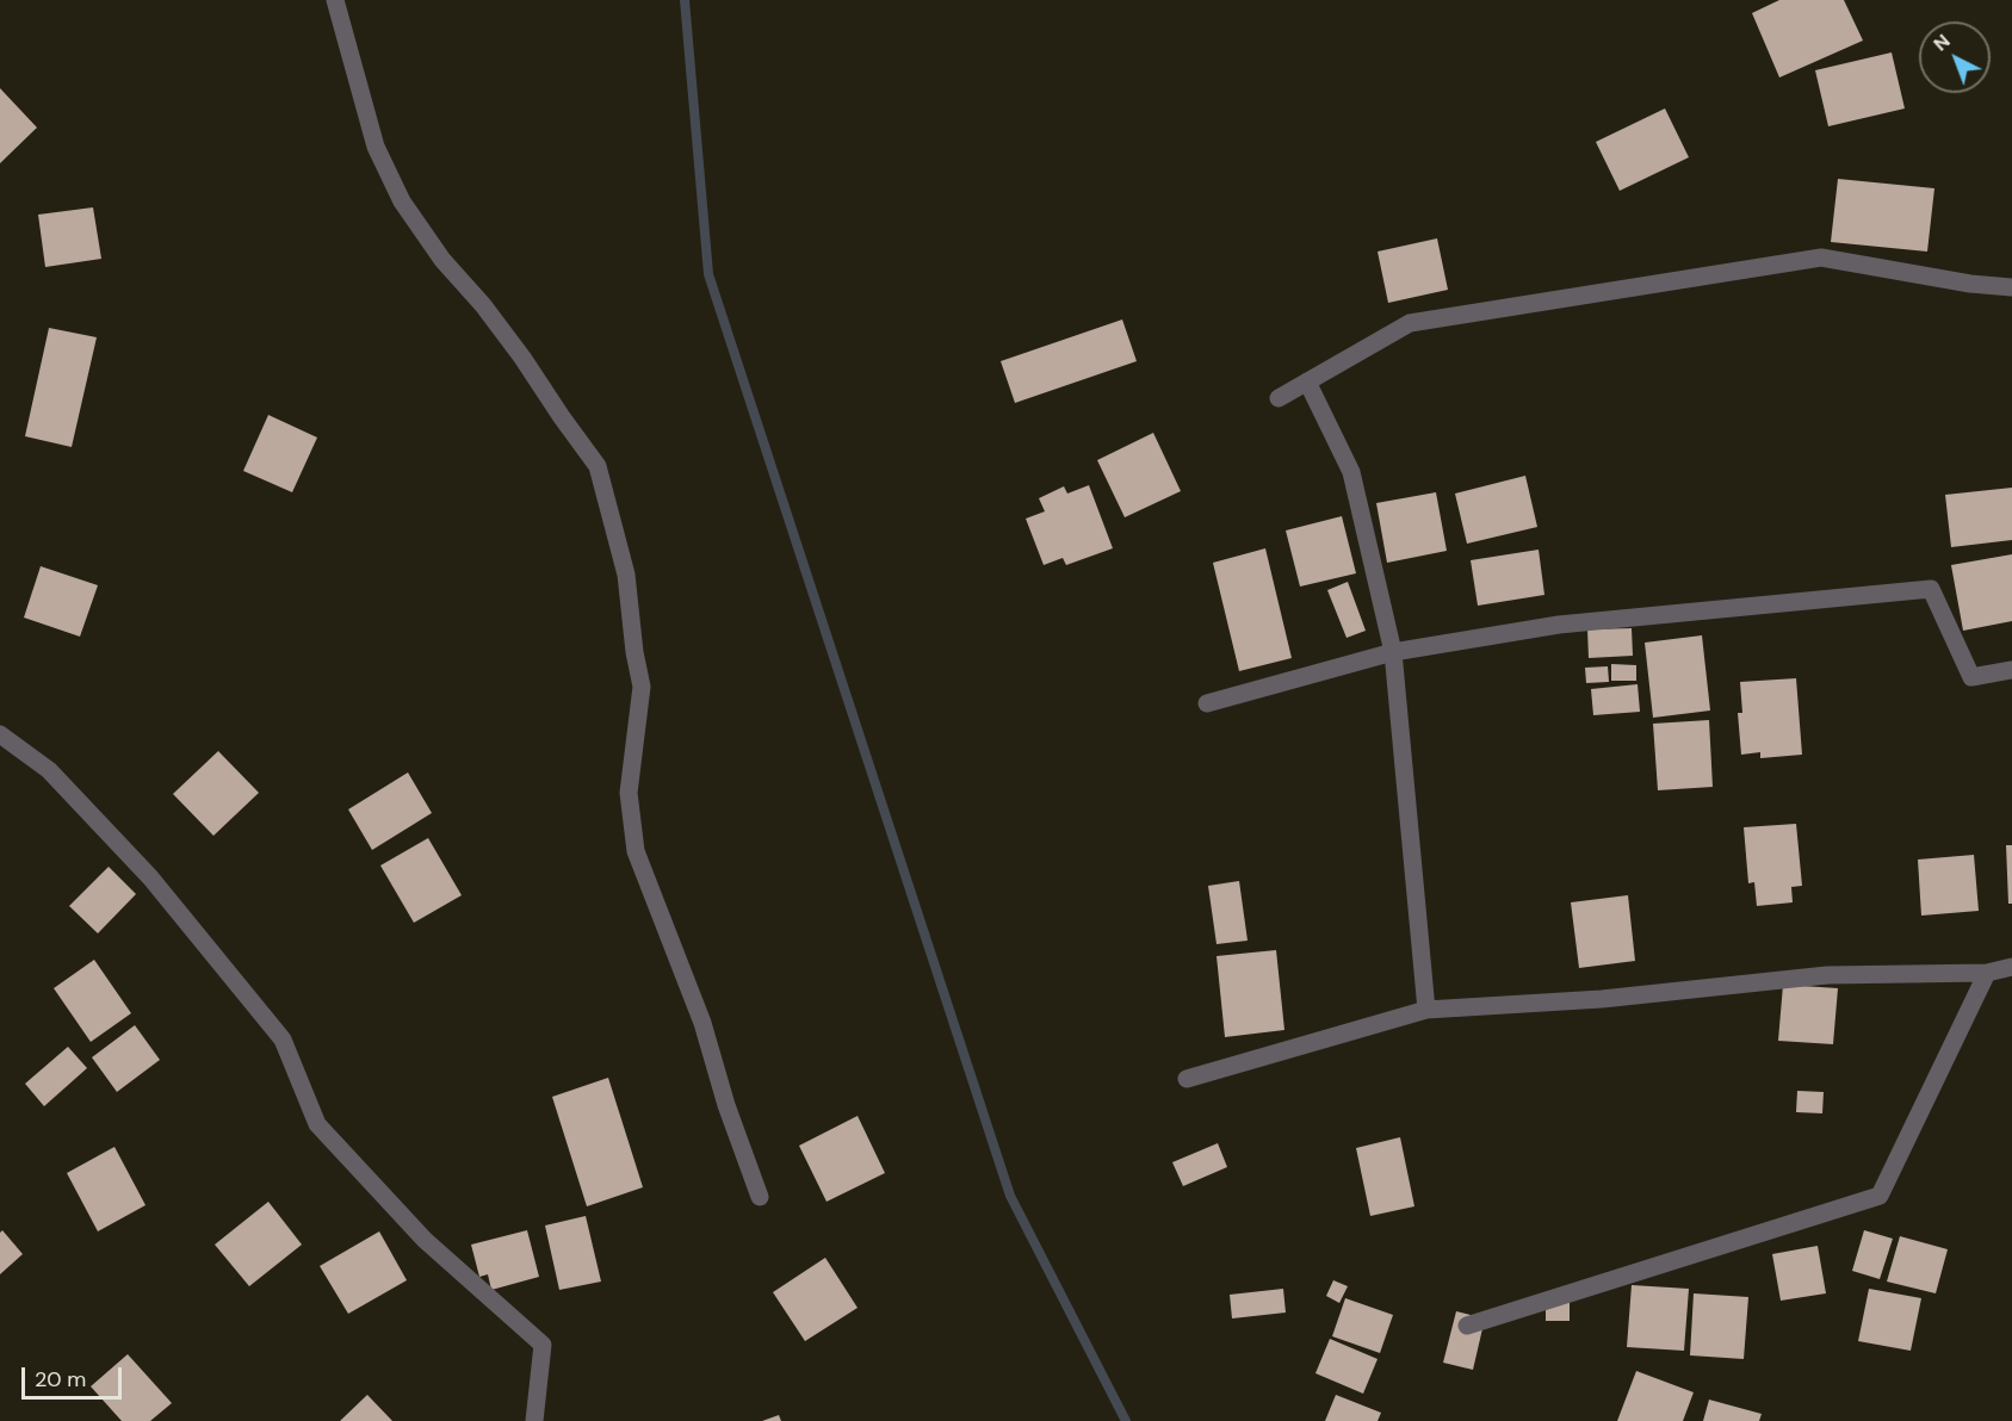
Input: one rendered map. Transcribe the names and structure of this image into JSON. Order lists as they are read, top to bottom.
{
  "scale_bar": "20 m",
  "north": "top left"
}
